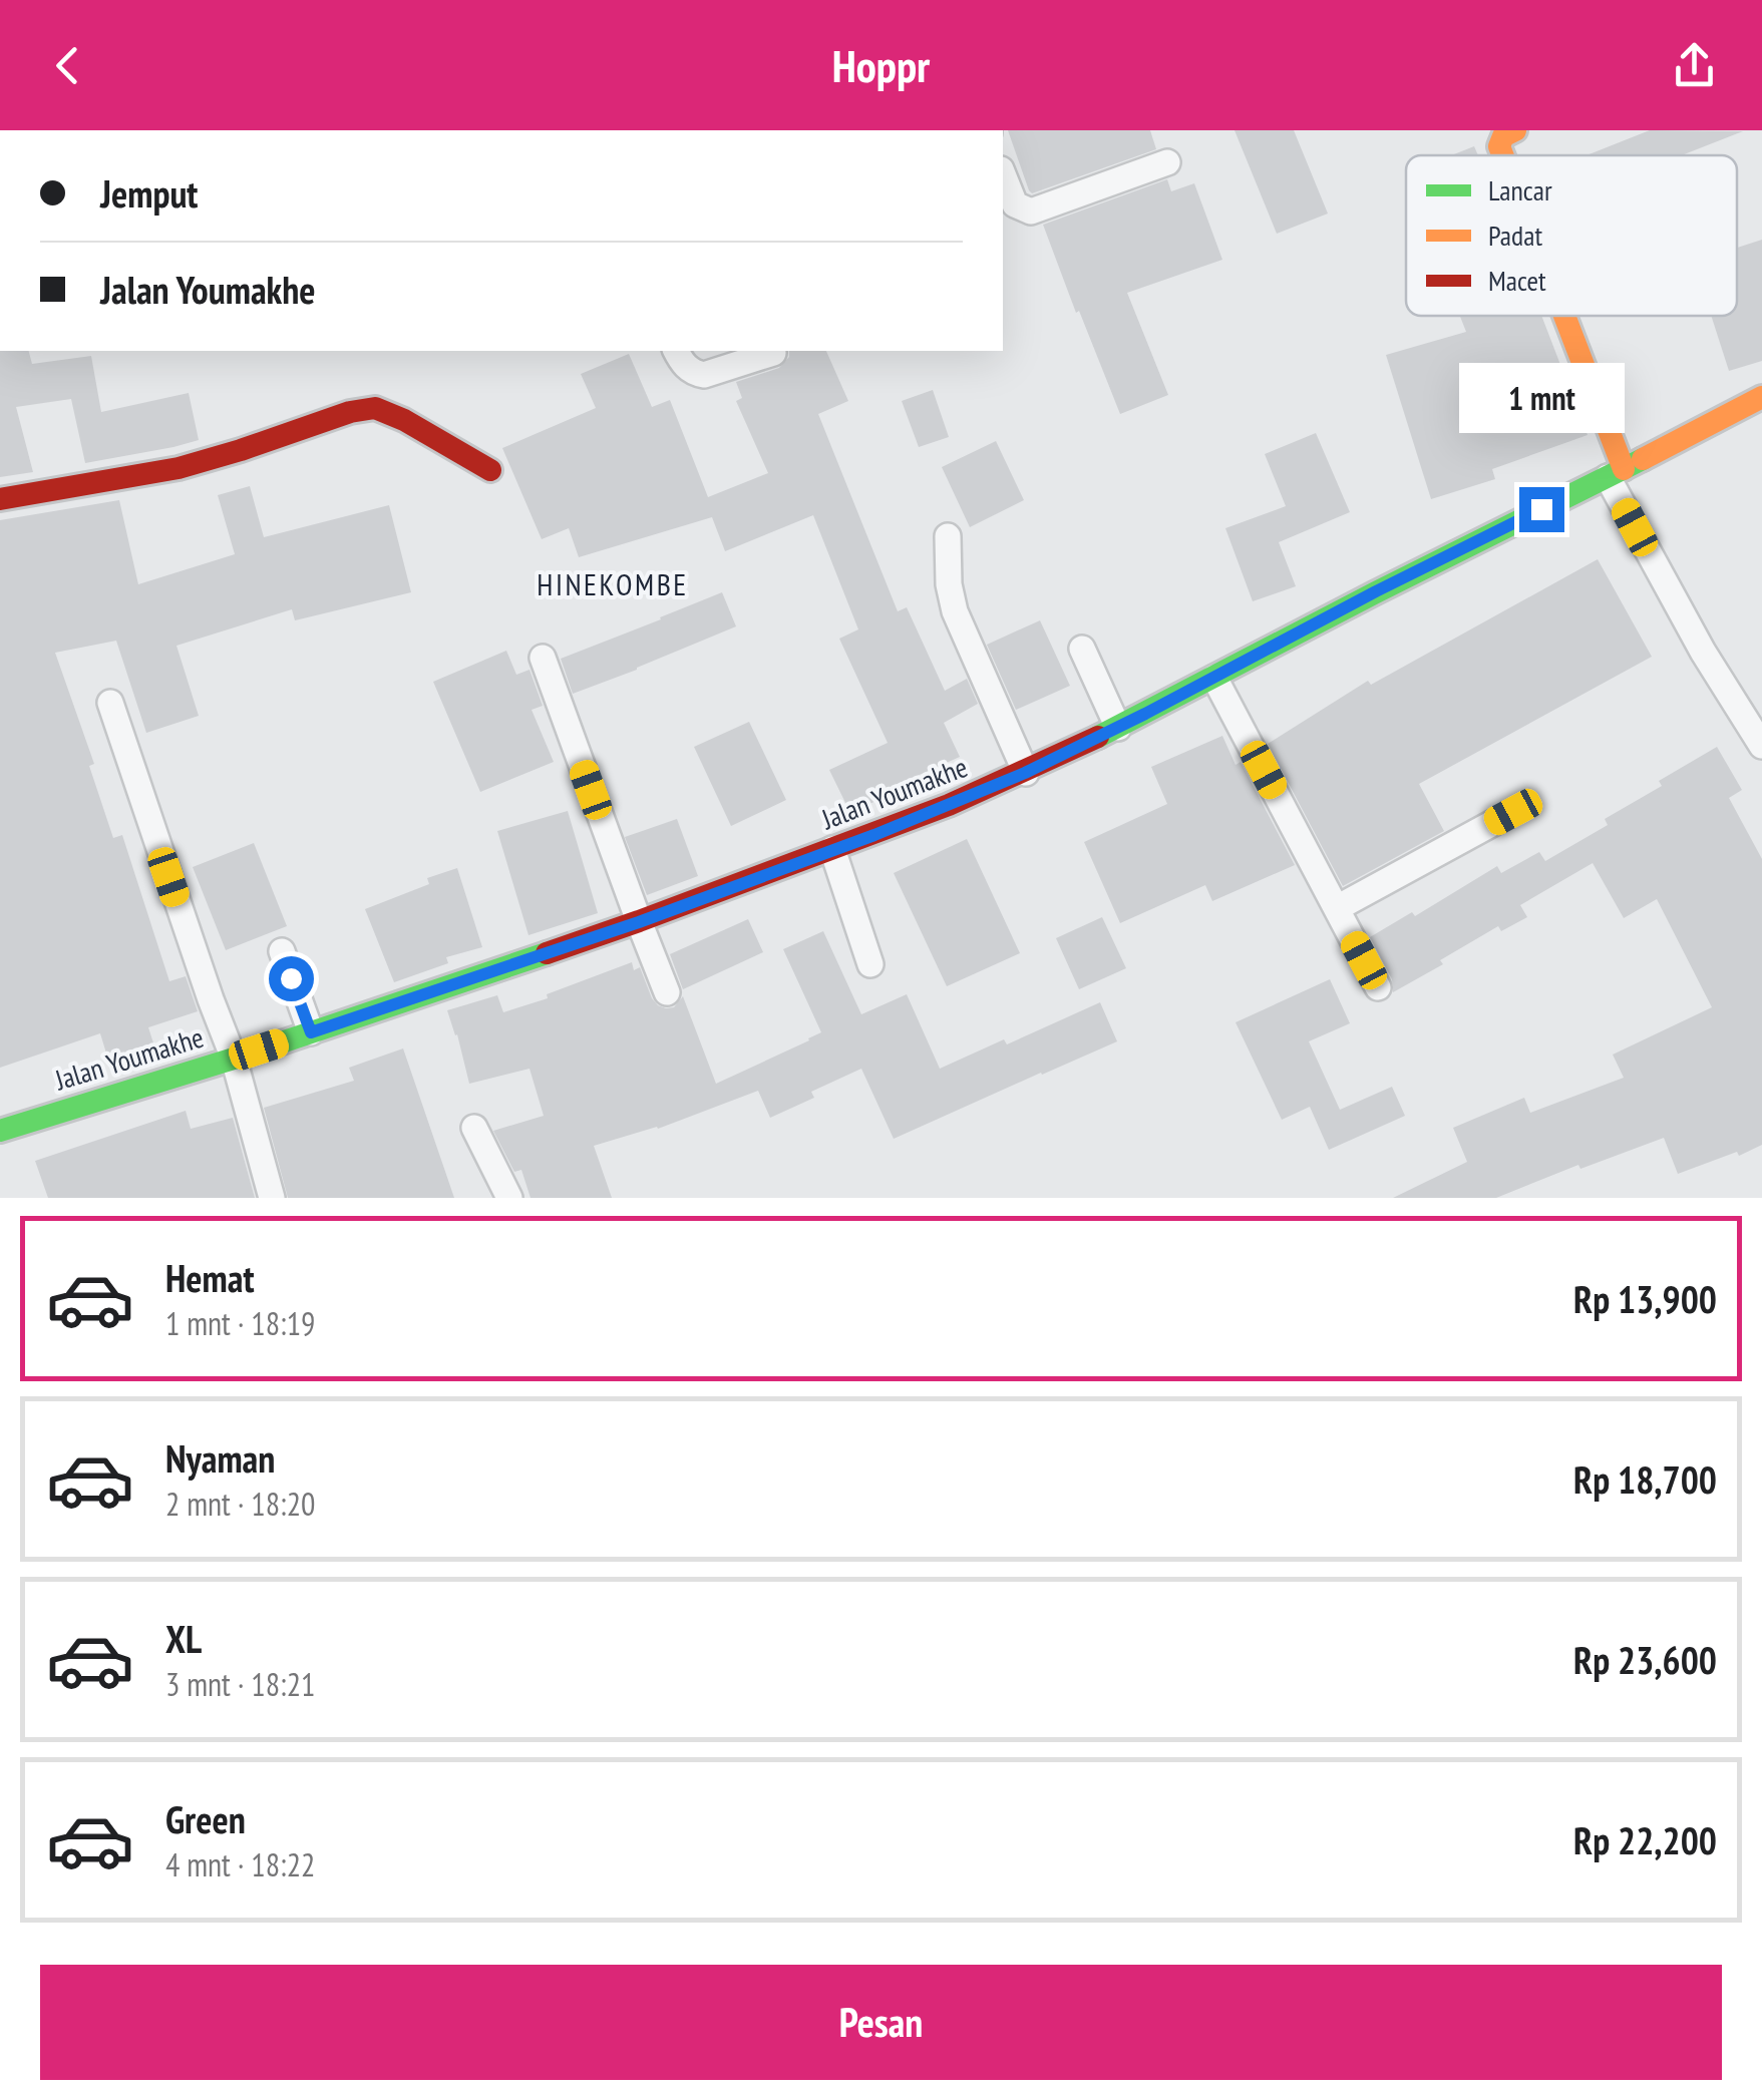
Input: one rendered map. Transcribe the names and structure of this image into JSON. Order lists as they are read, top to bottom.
{
  "streets": {
    "street": ["Jalan Youmakhe"]
  },
  "districts": ["HINEKOMBE"],
  "legend": ["Lancar", "Padat", "Macet"],
  "page": {
    "header": "Hoppr",
    "banner": ["Jemput", "Jalan Youmakhe"],
    "bubble": "1 mnt",
    "list": [
      {
        "name": "Hemat",
        "note": "1 mnt · 18:19",
        "value": "Rp 13,900"
      },
      {
        "name": "Nyaman",
        "note": "2 mnt · 18:20",
        "value": "Rp 18,700"
      },
      {
        "name": "XL",
        "note": "3 mnt · 18:21",
        "value": "Rp 23,600"
      },
      {
        "name": "Green",
        "note": "4 mnt · 18:22",
        "value": "Rp 22,200"
      }
    ],
    "buttons": "Pesan"
  }
}
